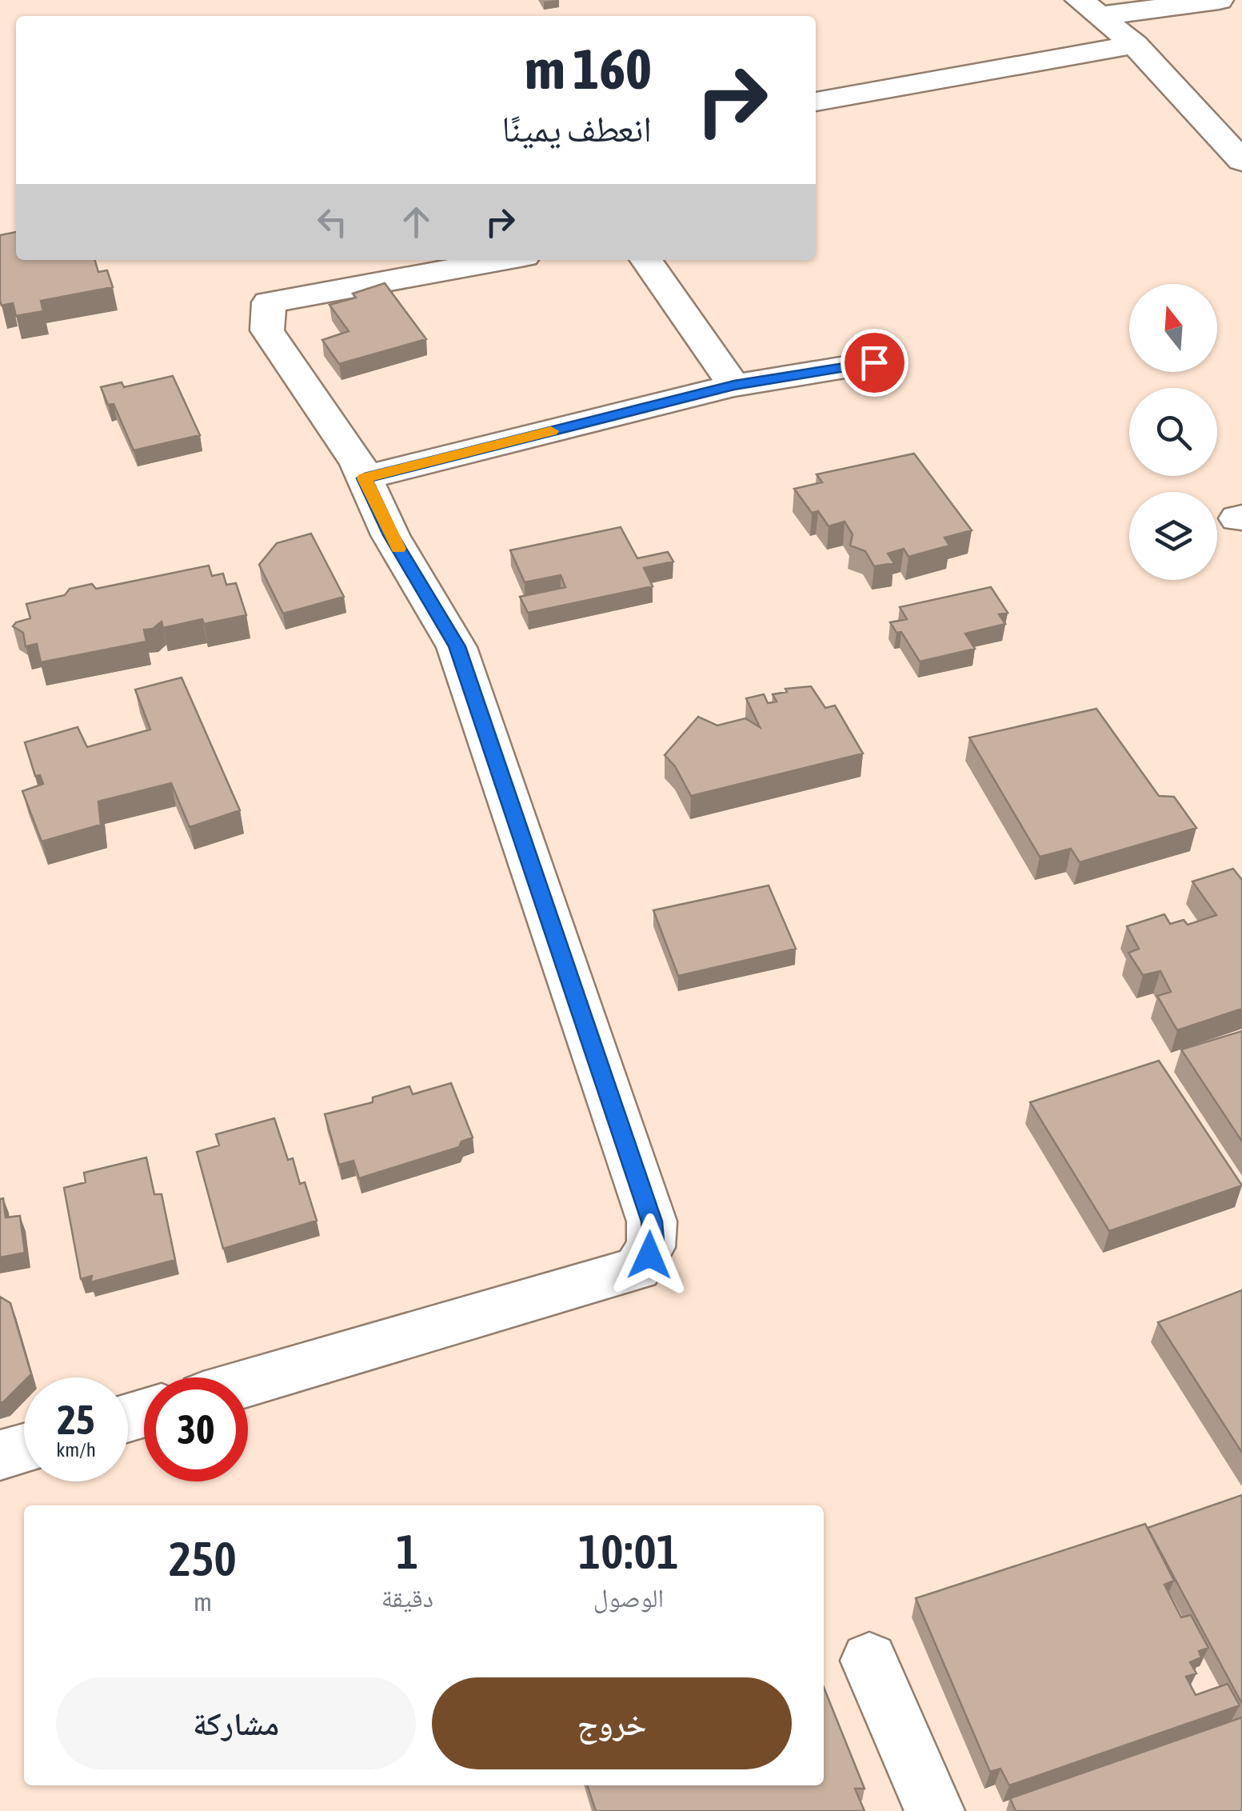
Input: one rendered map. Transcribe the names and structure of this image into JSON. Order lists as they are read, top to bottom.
{
  "north": "top",
  "page": {
    "turn": ["160 m", "انعطف يمينًا"],
    "speed": "25 km/h",
    "limit": "30",
    "eta": [
      "10:01",
      "الوصول",
      "1",
      "دقيقة",
      "250",
      "m"
    ],
    "buttons": ["خروج", "مشاركة"]
  }
}
